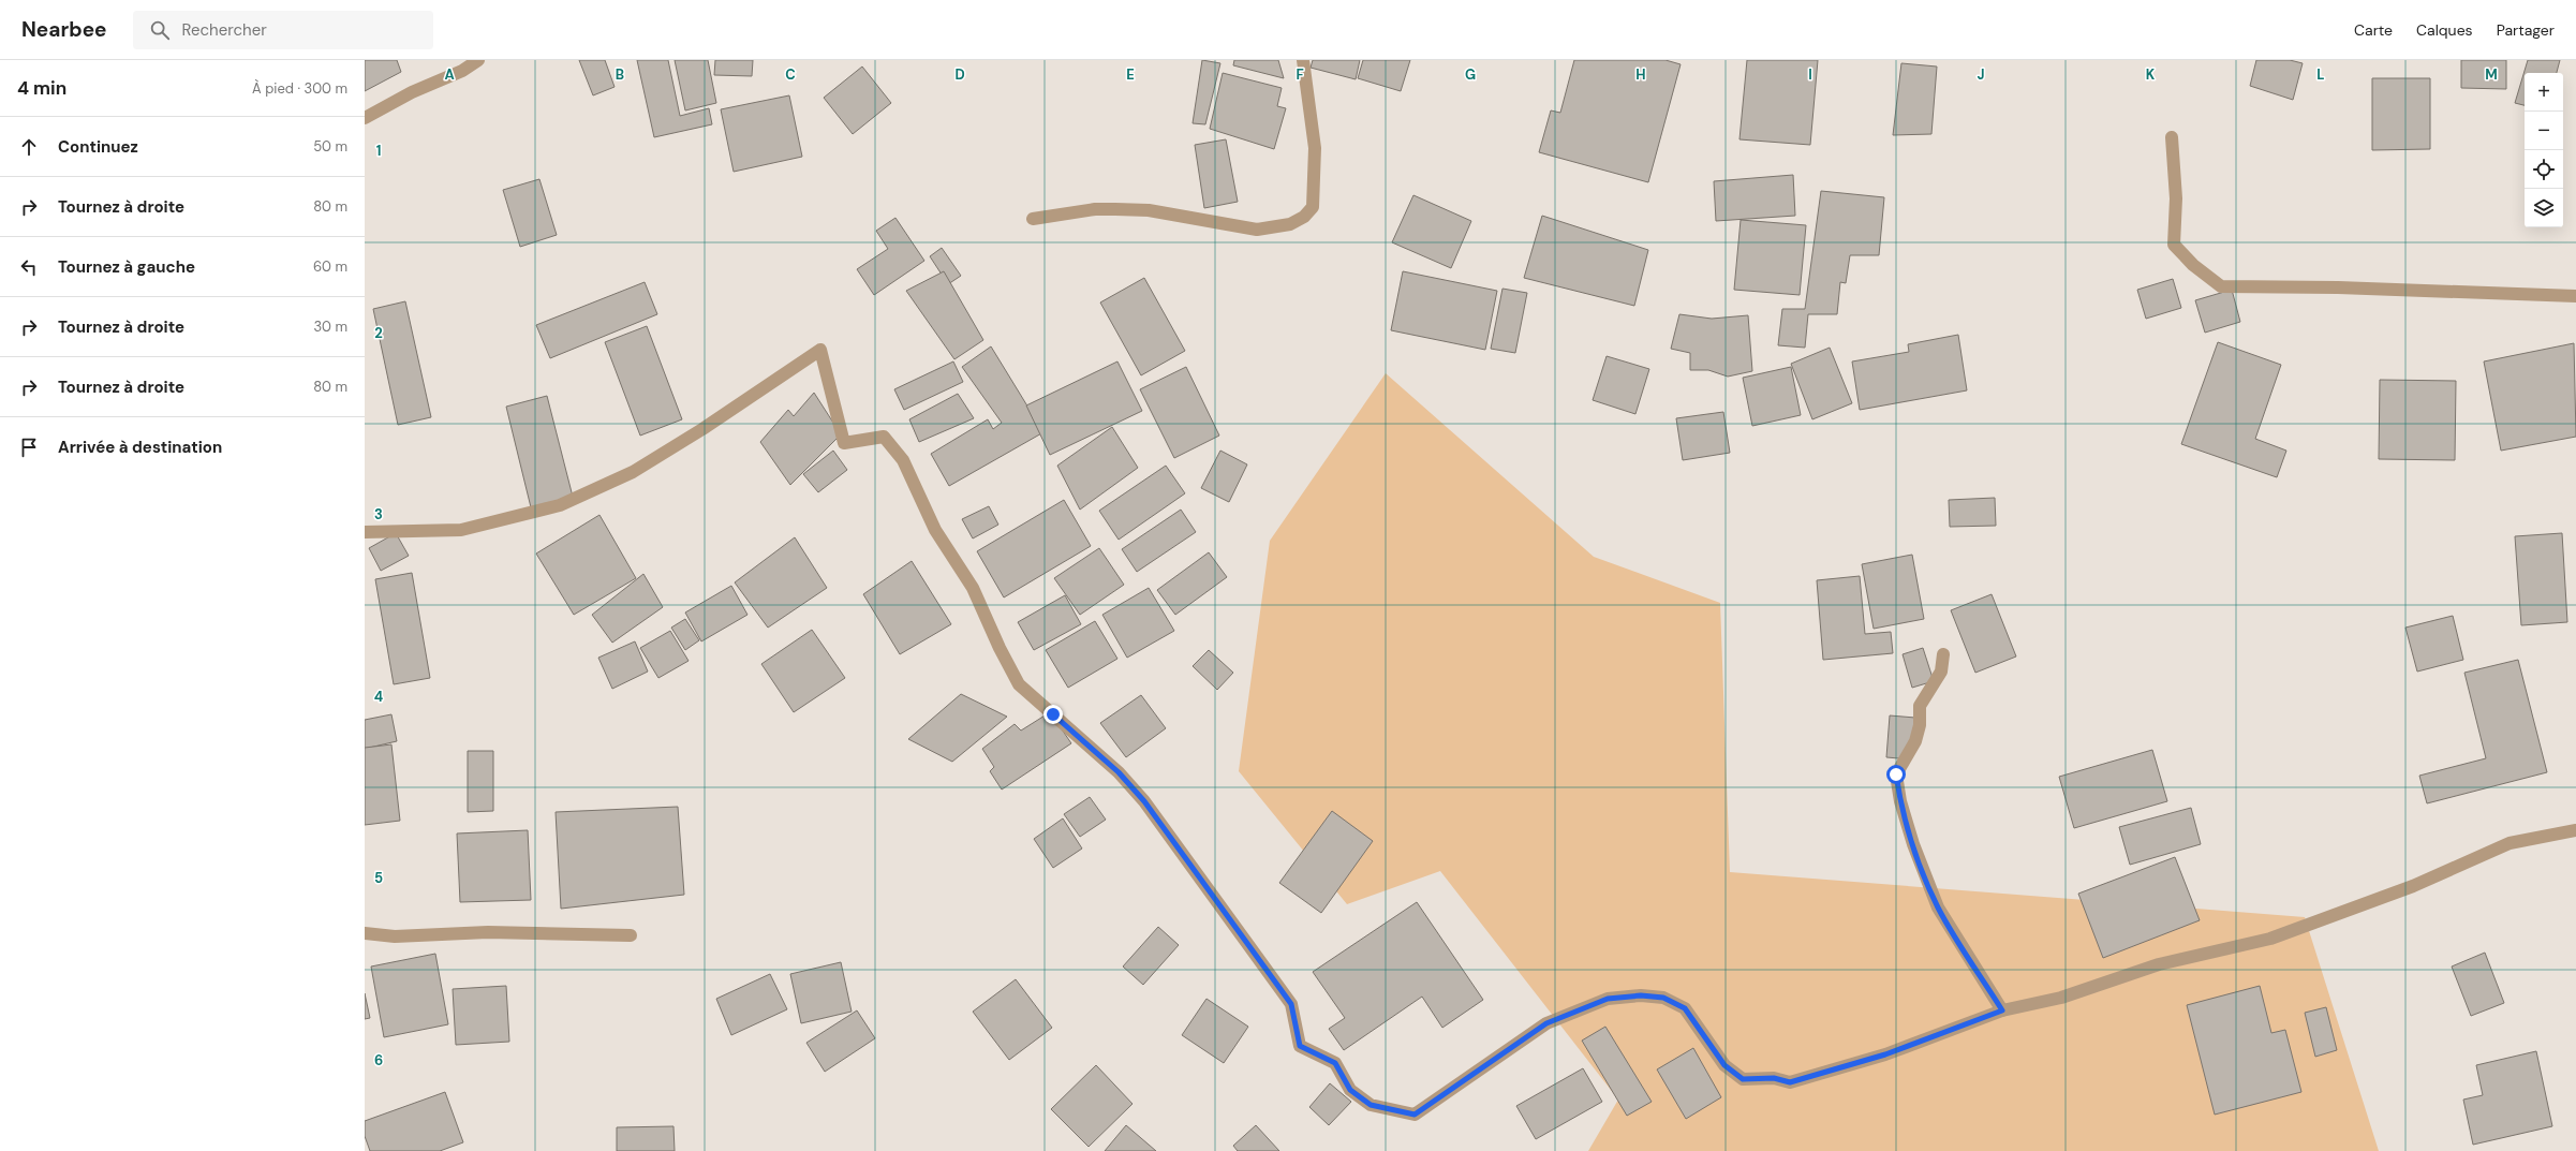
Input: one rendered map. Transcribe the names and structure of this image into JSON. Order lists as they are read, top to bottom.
{
  "page": {
    "header": "Nearbee",
    "search": "Rechercher",
    "nav": ["Carte", "Calques", "Partager"],
    "heading": ["4 min", "À pied · 300 m"],
    "map_buttons": ["+", "−"],
    "list": [
      ["Continuez", "50 m"],
      ["Tournez à droite", "80 m"],
      ["Tournez à gauche", "60 m"],
      ["Tournez à droite", "30 m"],
      ["Tournez à droite", "80 m"],
      "Arrivée à destination"
    ]
  },
  "grid": {
    "columns": [
      "A",
      "B",
      "C",
      "D",
      "E",
      "F",
      "G",
      "H",
      "I",
      "J",
      "K",
      "L",
      "M"
    ],
    "rows": [
      "1",
      "2",
      "3",
      "4",
      "5",
      "6"
    ]
  }
}
